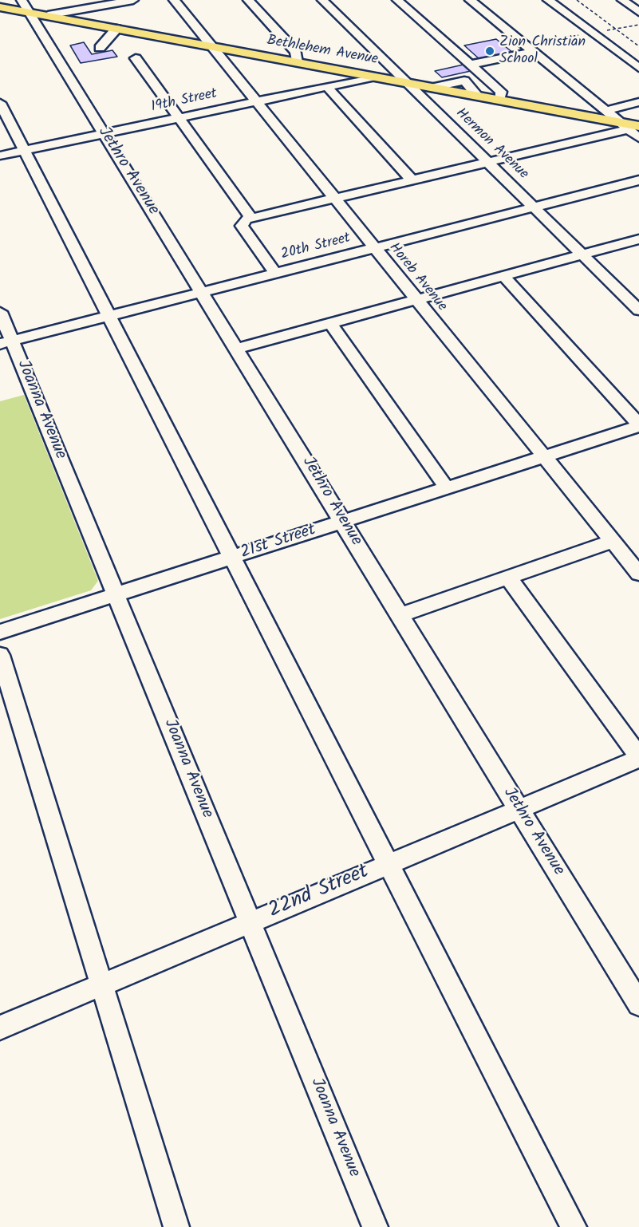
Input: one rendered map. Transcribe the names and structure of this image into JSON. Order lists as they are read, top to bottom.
{
  "streets": {
    "main road": ["Bethlehem Avenue"],
    "street": [
      "19th Street",
      "Hermon Avenue",
      "Jethro Avenue",
      "20th Street",
      "Horeb Avenue",
      "Joanna Avenue",
      "21st Street",
      "22nd Street"
    ]
  },
  "crossings": [
    ["Bethlehem Avenue", "19th Street"],
    ["Bethlehem Avenue", "Hermon Avenue"],
    ["Bethlehem Avenue", "Jethro Avenue"],
    ["Bethlehem Avenue", "Horeb Avenue"],
    ["19th Street", "Jethro Avenue"],
    ["19th Street", "Horeb Avenue"],
    ["Hermon Avenue", "20th Street"],
    ["Jethro Avenue", "20th Street"],
    ["Jethro Avenue", "21st Street"],
    ["Jethro Avenue", "22nd Street"],
    ["20th Street", "Horeb Avenue"],
    ["20th Street", "Joanna Avenue"],
    ["Horeb Avenue", "21st Street"],
    ["Joanna Avenue", "21st Street"],
    ["Joanna Avenue", "22nd Street"]
  ],
  "places": ["Zion Christian School"]
}
